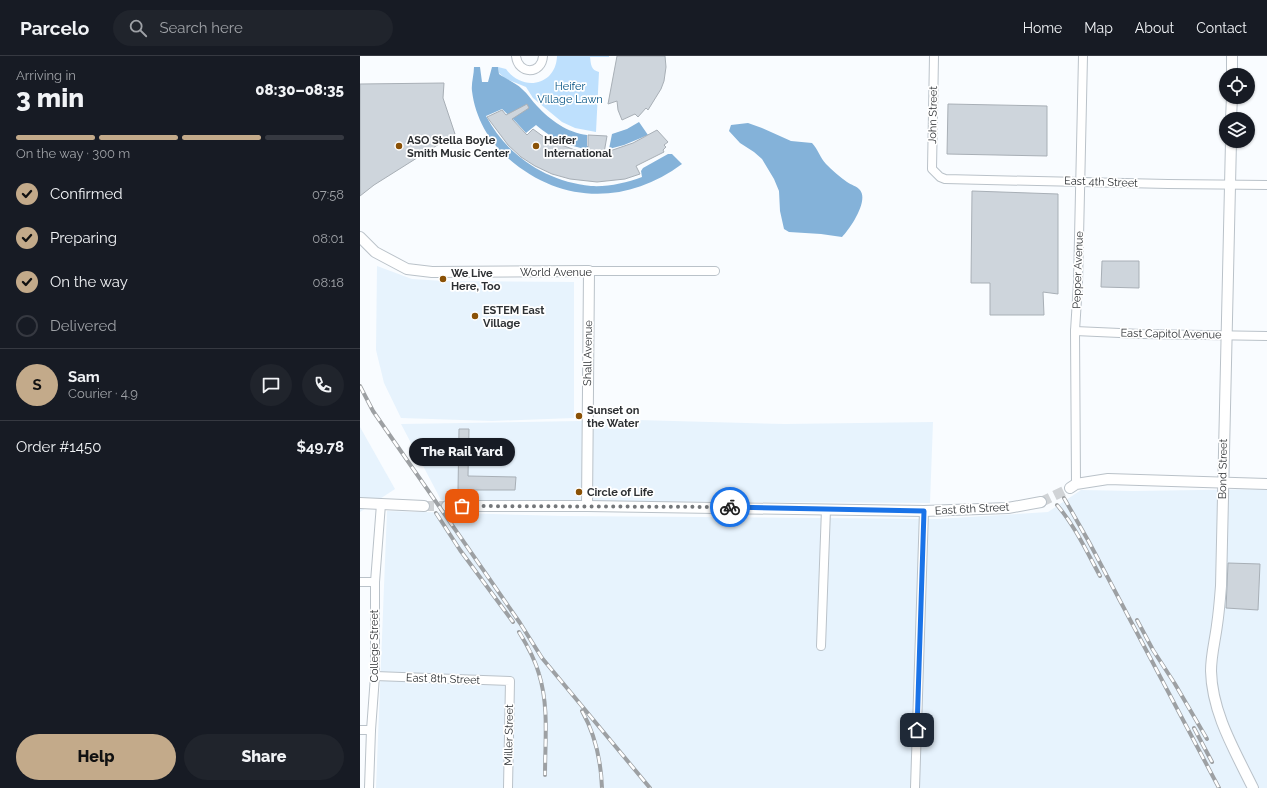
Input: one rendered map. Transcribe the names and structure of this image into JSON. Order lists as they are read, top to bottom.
{
  "streets": {
    "street": [
      "John Street",
      "East 4th Street",
      "Pepper Avenue",
      "World Avenue",
      "East Capitol Avenue",
      "Shall Avenue",
      "Bond Street",
      "East 6th Street",
      "College Street",
      "East 8th Street",
      "Miller Street"
    ]
  },
  "crossings": [
    ["John Street", "East 4th Street"],
    ["East 4th Street", "Pepper Avenue"],
    ["East 4th Street", "Bond Street"],
    ["Pepper Avenue", "East Capitol Avenue"],
    ["World Avenue", "Shall Avenue"],
    ["East Capitol Avenue", "Bond Street"],
    ["Shall Avenue", "East 6th Street"],
    ["College Street", "East 8th Street"],
    ["East 8th Street", "Miller Street"]
  ],
  "parks": ["Heifer Village Lawn"],
  "places": [
    "ASO Stella Boyle Smith Music Center",
    "Heifer International",
    "We Live Here, Too",
    "ESTEM East Village",
    "Sunset on the Water",
    "Circle of Life",
    "The Rail Yard"
  ],
  "page": {
    "header": "Parcelo",
    "search": "Search here",
    "nav": [
      "Home",
      "Map",
      "About",
      "Contact"
    ],
    "heading": ["3 min", "Arriving in", "08:30–08:35"],
    "panel": [
      "Sam",
      "Courier · 4.9",
      "Order #1450",
      "$49.78"
    ],
    "bar": "On the way · 300 m",
    "list": [
      ["Confirmed", "07:58"],
      ["Preparing", "08:01"],
      ["On the way", "08:18"],
      "Delivered"
    ],
    "round": "S",
    "bubble": "The Rail Yard",
    "buttons": ["Help", "Share"]
  }
}
